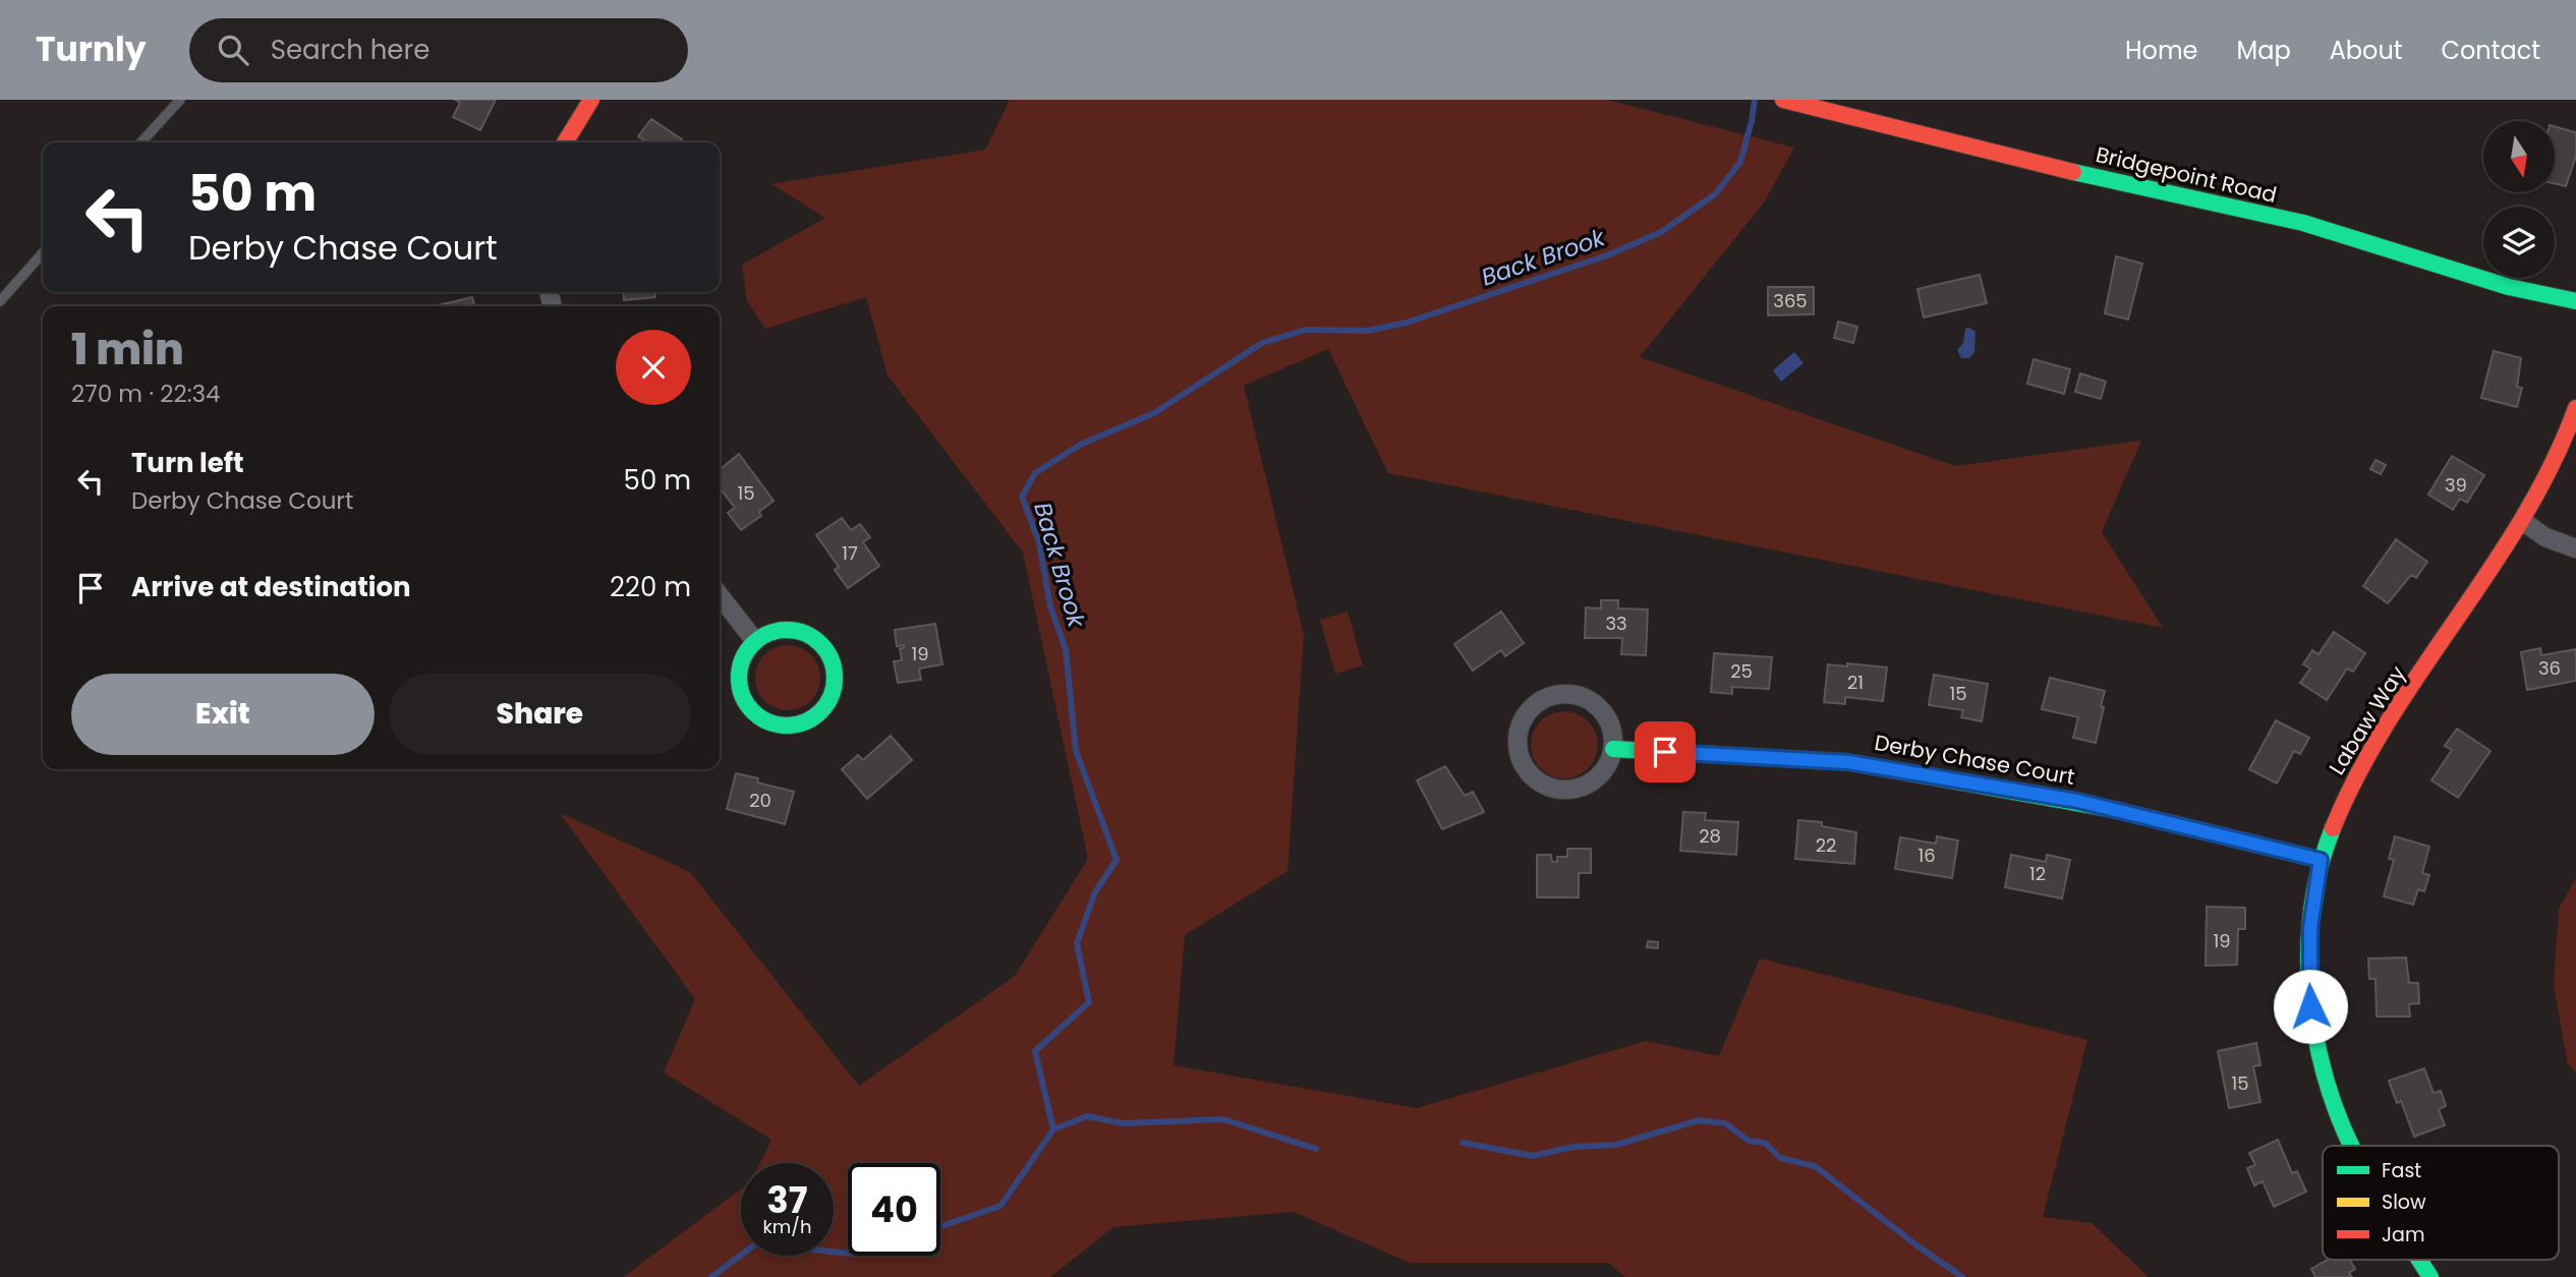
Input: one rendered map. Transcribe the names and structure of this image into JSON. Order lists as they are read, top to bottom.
{
  "streets": {
    "street": ["Bridgepoint Road", "Labaw Way", "Derby Chase Court"]
  },
  "crossings": [
    ["Labaw Way", "Derby Chase Court"]
  ],
  "water": ["Back Brook"],
  "house_numbers": [
    "365",
    "39",
    "15",
    "17",
    "33",
    "19",
    "36",
    "25",
    "21",
    "15",
    "20",
    "28",
    "22",
    "16",
    "12",
    "19",
    "15"
  ],
  "legend": ["Fast", "Slow", "Jam"],
  "north": "bottom",
  "page": {
    "header": "Turnly",
    "search": "Search here",
    "nav": [
      "Home",
      "Map",
      "About",
      "Contact"
    ],
    "turn": ["50 m", "Derby Chase Court"],
    "heading": ["1 min", "270 m · 22:34"],
    "list": [
      {
        "name": "Turn left",
        "note": "Derby Chase Court",
        "value": "50 m"
      },
      {
        "name": "Arrive at destination",
        "value": "220 m"
      }
    ],
    "buttons": ["Exit", "Share"],
    "speed": "37 km/h",
    "limit": "40"
  }
}
